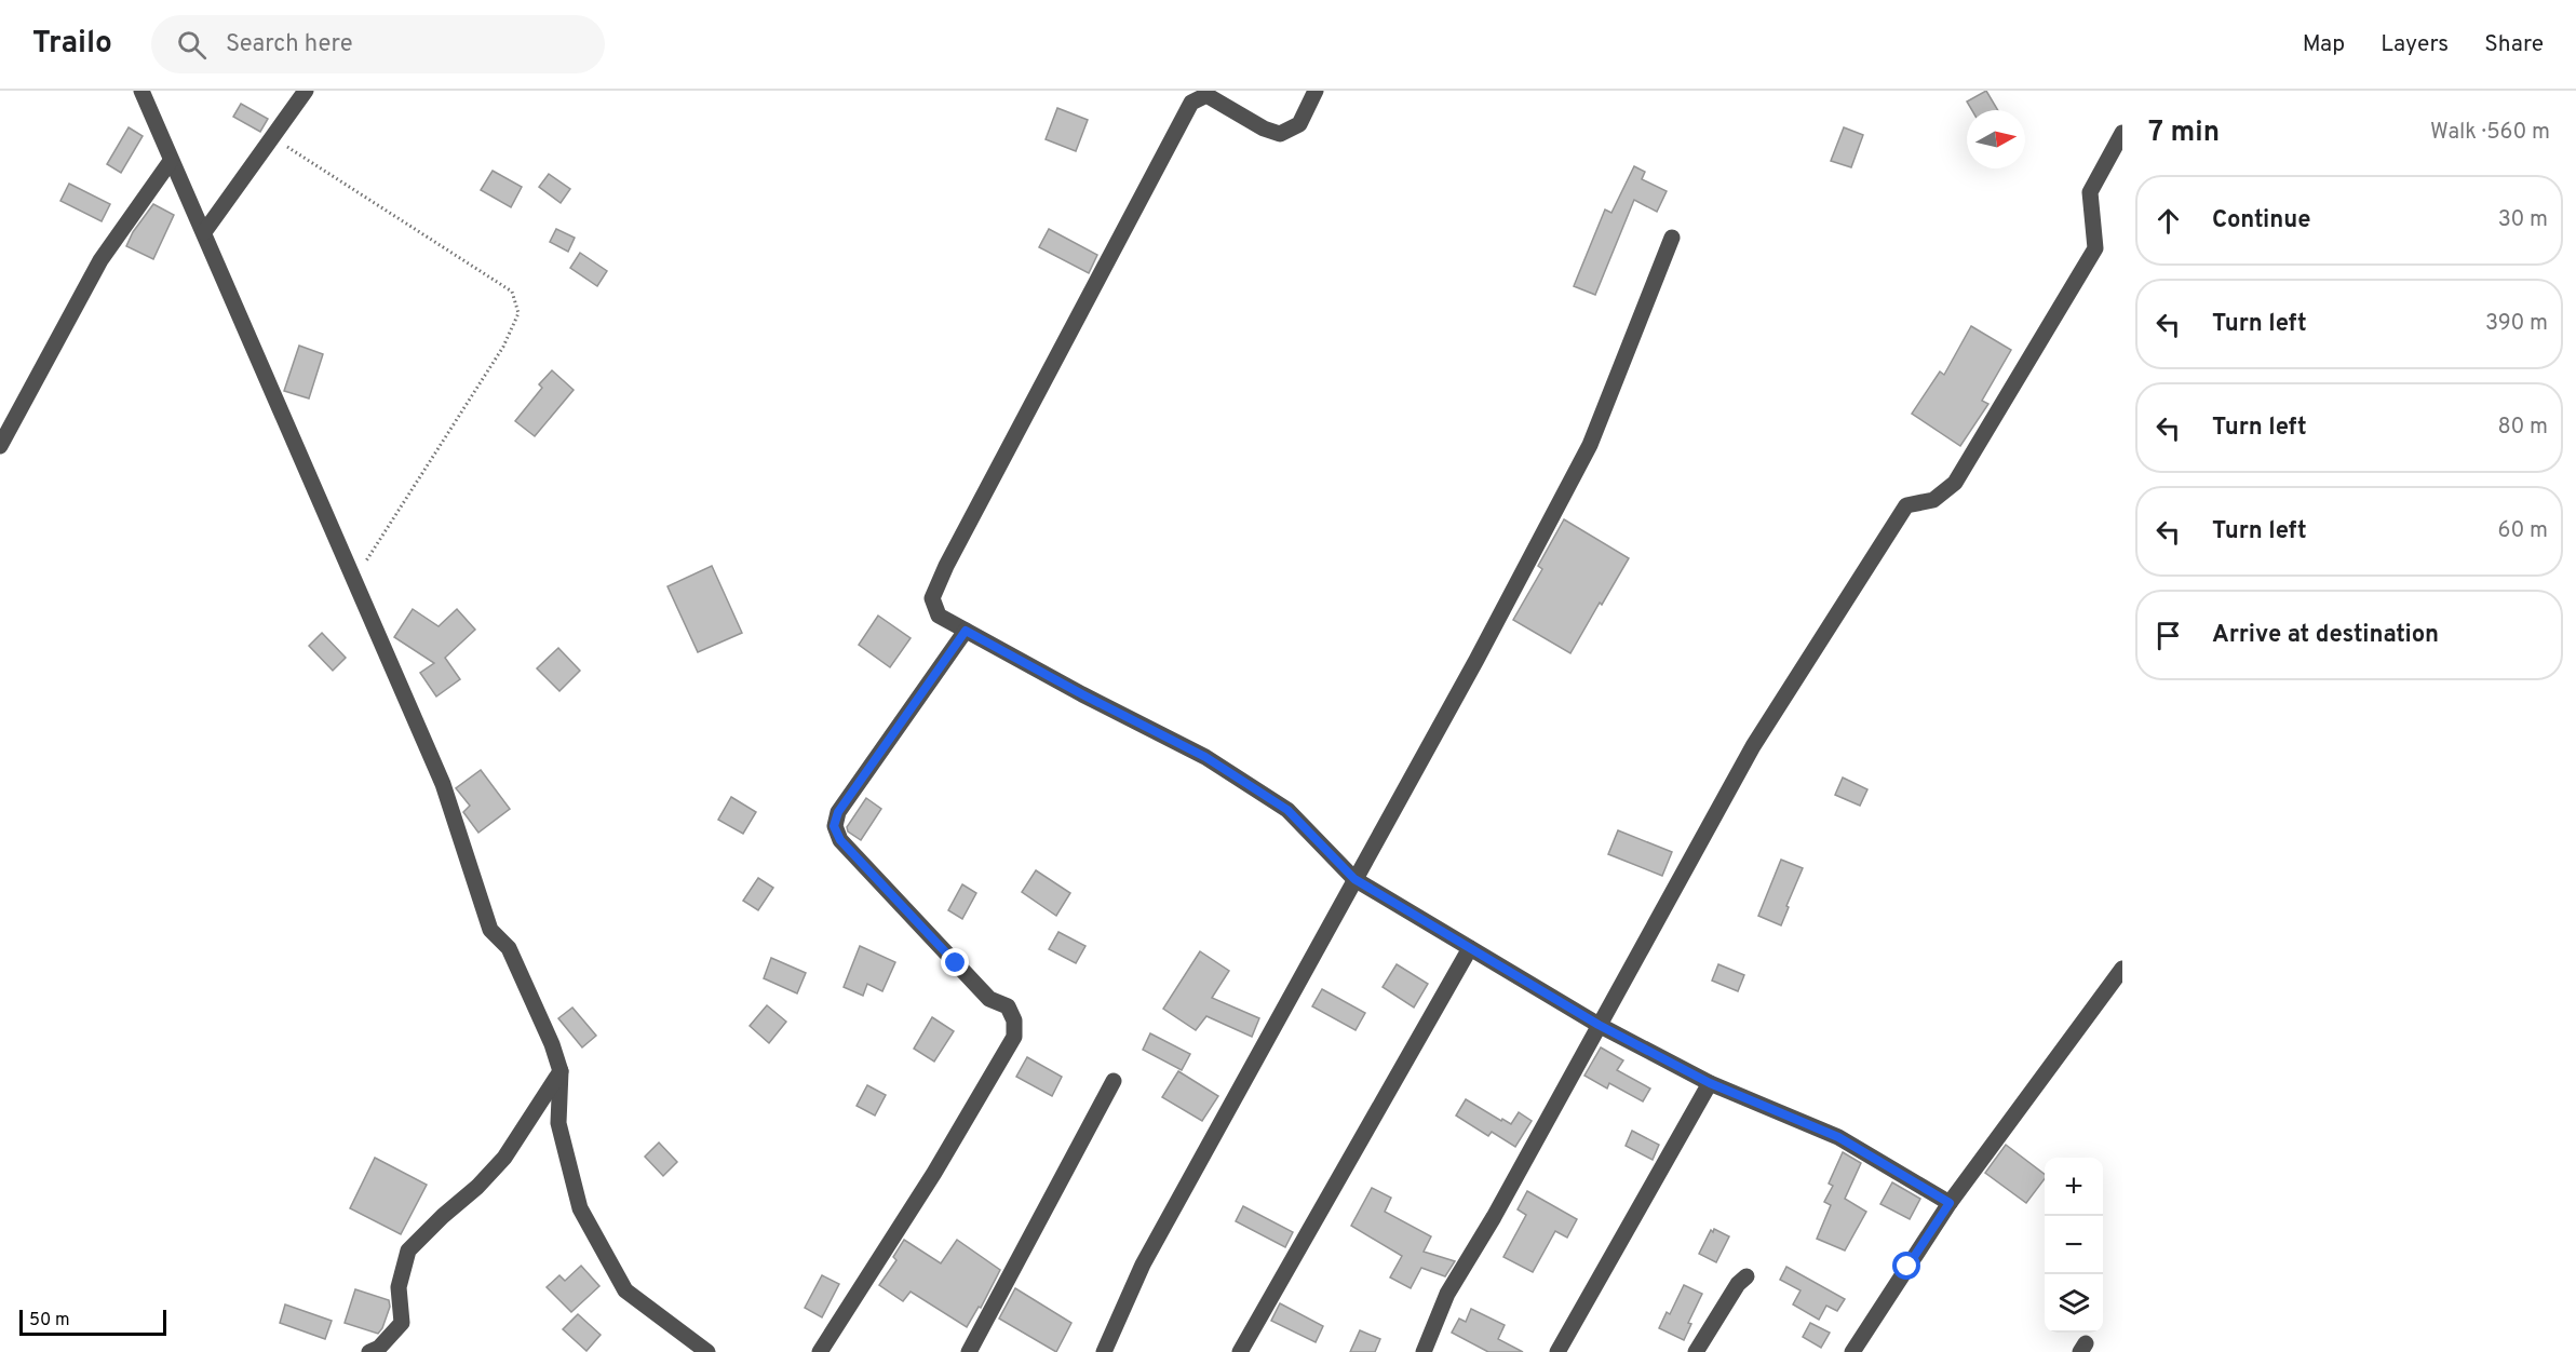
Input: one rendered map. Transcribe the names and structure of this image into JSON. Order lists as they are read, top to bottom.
{
  "scale_bar": "50 m",
  "north": "right",
  "page": {
    "header": "Trailo",
    "search": "Search here",
    "nav": ["Map", "Layers", "Share"],
    "heading": ["7 min", "Walk · 560 m"],
    "list": [
      ["Continue", "30 m"],
      ["Turn left", "390 m"],
      ["Turn left", "80 m"],
      ["Turn left", "60 m"],
      "Arrive at destination"
    ],
    "map_buttons": ["+", "−"],
    "scale": "50 m"
  }
}
